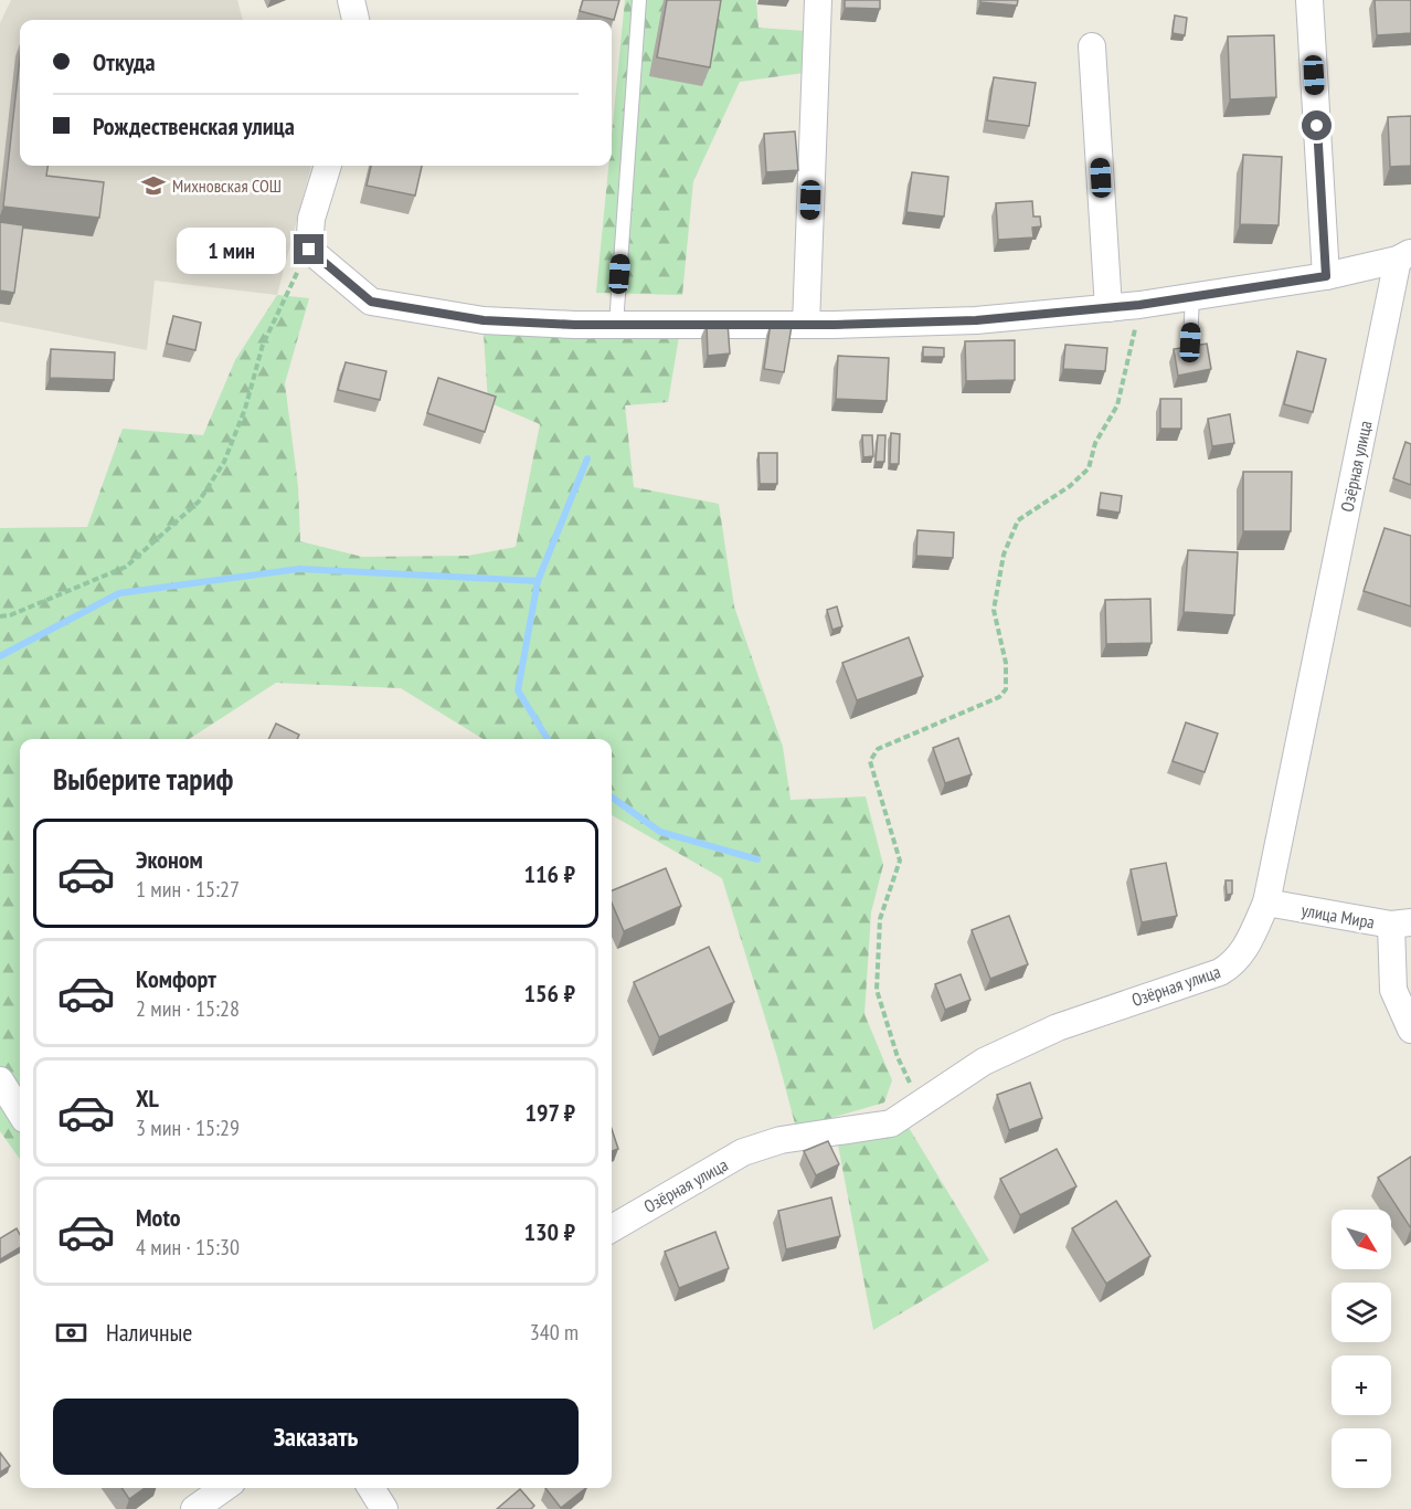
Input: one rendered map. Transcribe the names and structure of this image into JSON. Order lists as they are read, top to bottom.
{
  "streets": {
    "street": ["Озёрная улица", "улица Мира"]
  },
  "crossings": [
    ["Озёрная улица", "улица Мира"]
  ],
  "places": {
    "school or university": ["Михновская СОШ"]
  },
  "north": "bottom right",
  "page": {
    "banner": ["Откуда", "Рождественская улица"],
    "bubble": "1 мин",
    "heading": "Выберите тариф",
    "list": [
      {
        "name": "Эконом",
        "note": "1 мин · 15:27",
        "value": "116 ₽"
      },
      {
        "name": "Комфорт",
        "note": "2 мин · 15:28",
        "value": "156 ₽"
      },
      {
        "name": "XL",
        "note": "3 мин · 15:29",
        "value": "197 ₽"
      },
      {
        "name": "Moto",
        "note": "4 мин · 15:30",
        "value": "130 ₽"
      }
    ],
    "map_buttons": ["+", "−"],
    "pay": ["Наличные", "340 m"],
    "buttons": "Заказать"
  }
}
